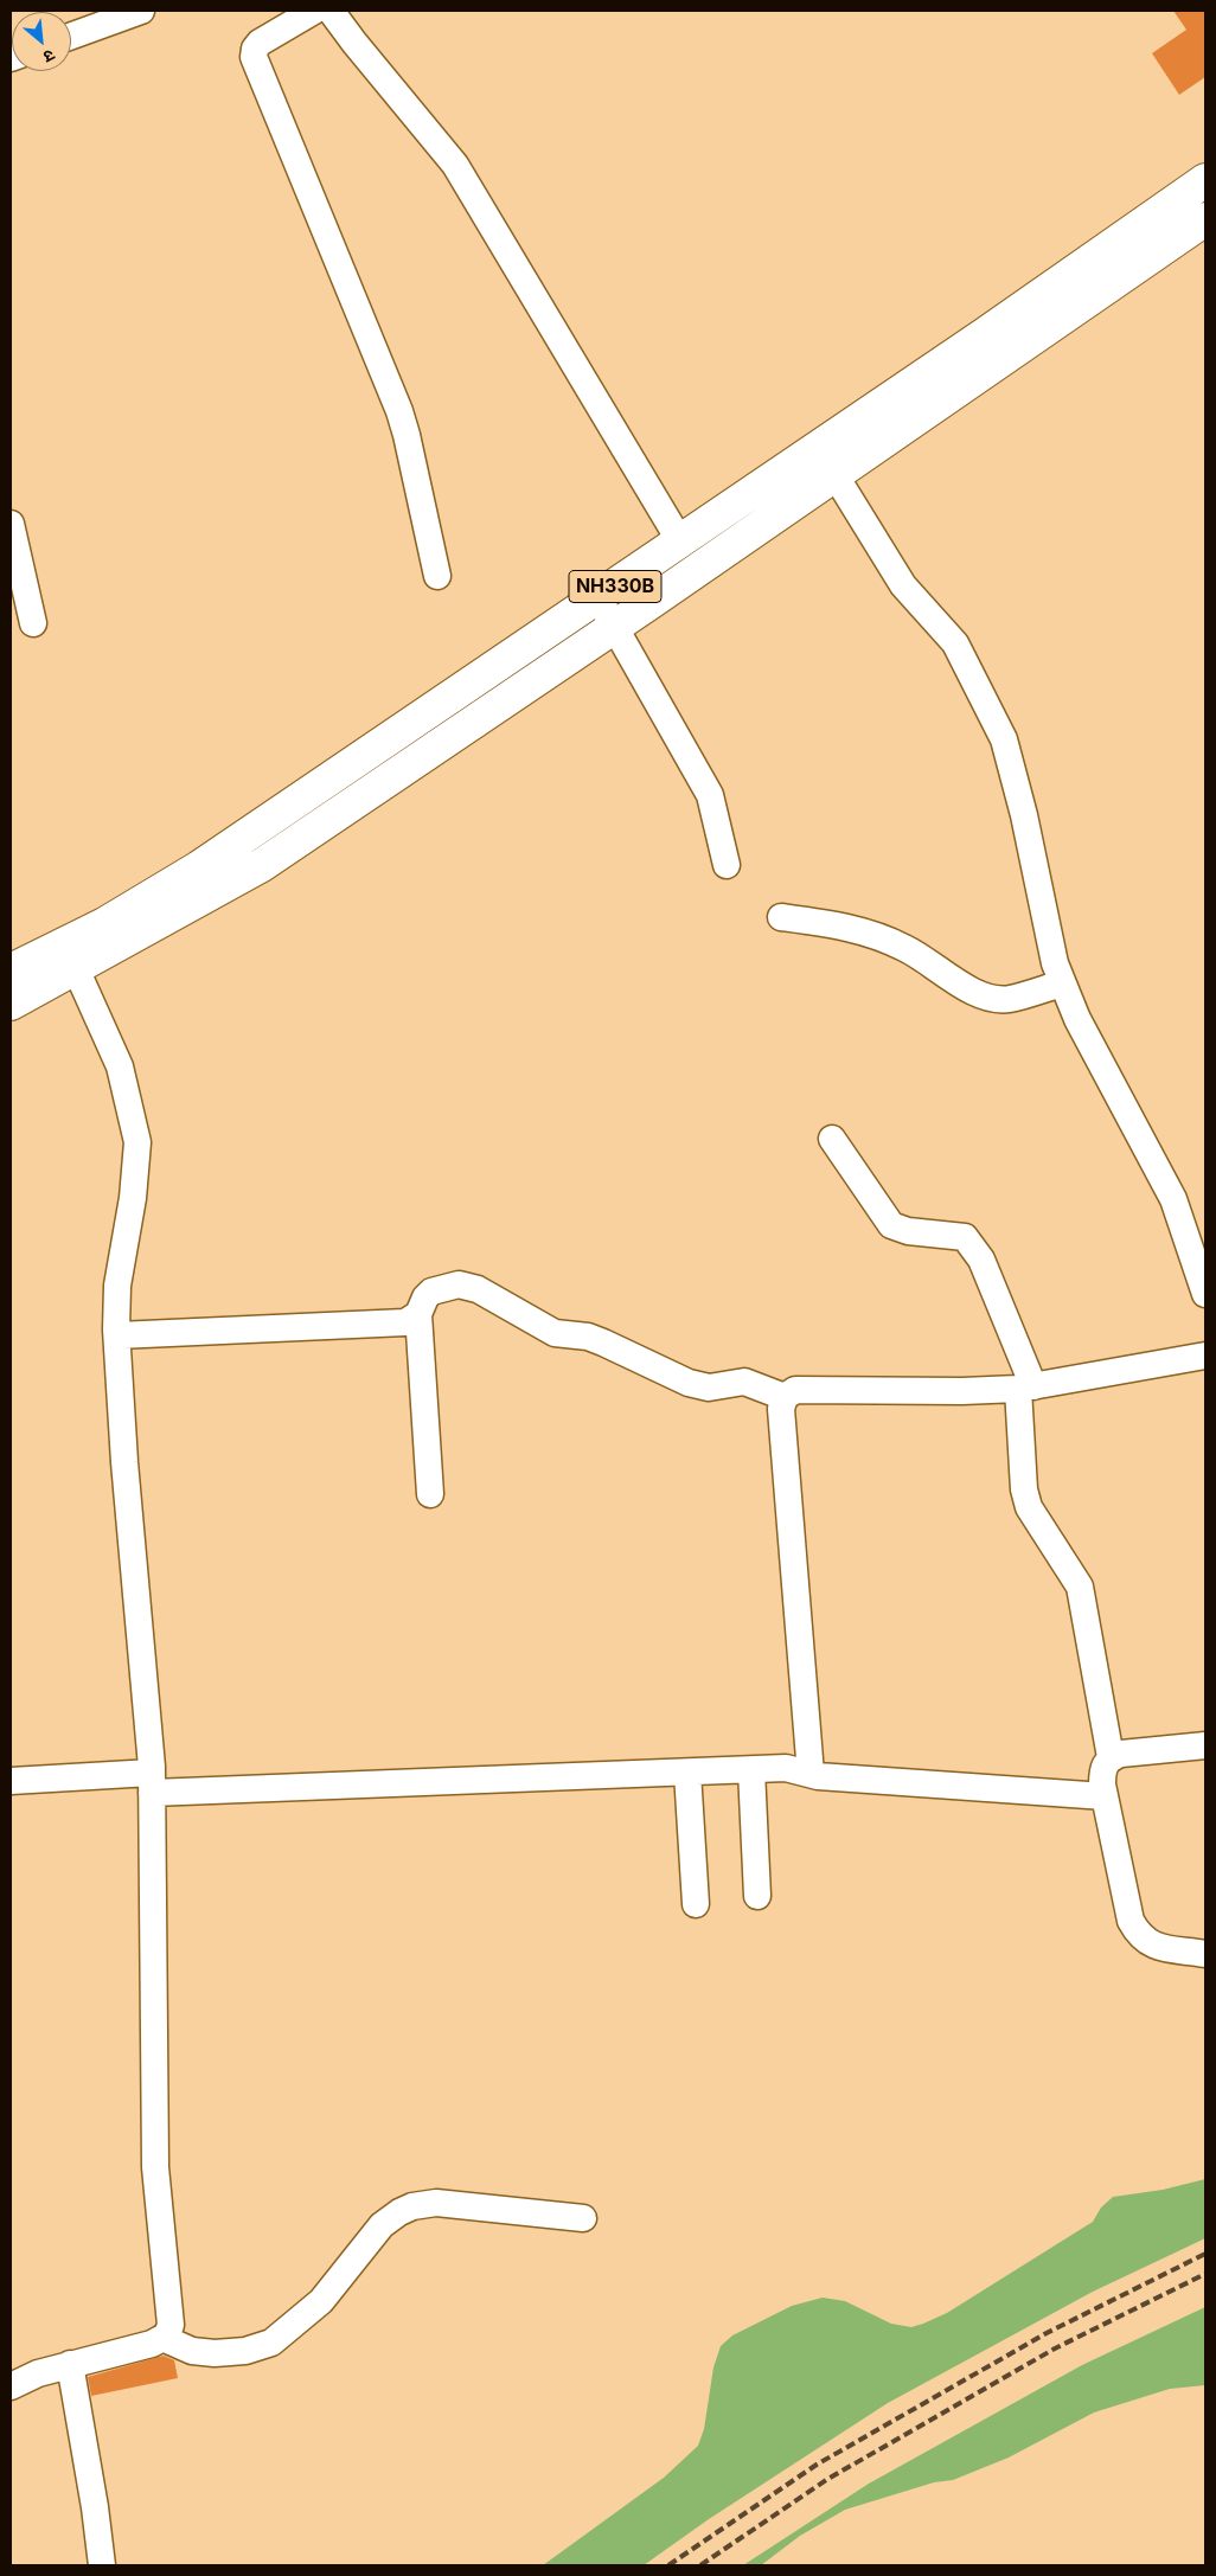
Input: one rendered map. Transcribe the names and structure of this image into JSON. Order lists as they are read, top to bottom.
{
  "streets": {
    "highway": ["NH330B"]
  },
  "north": "bottom right"
}
